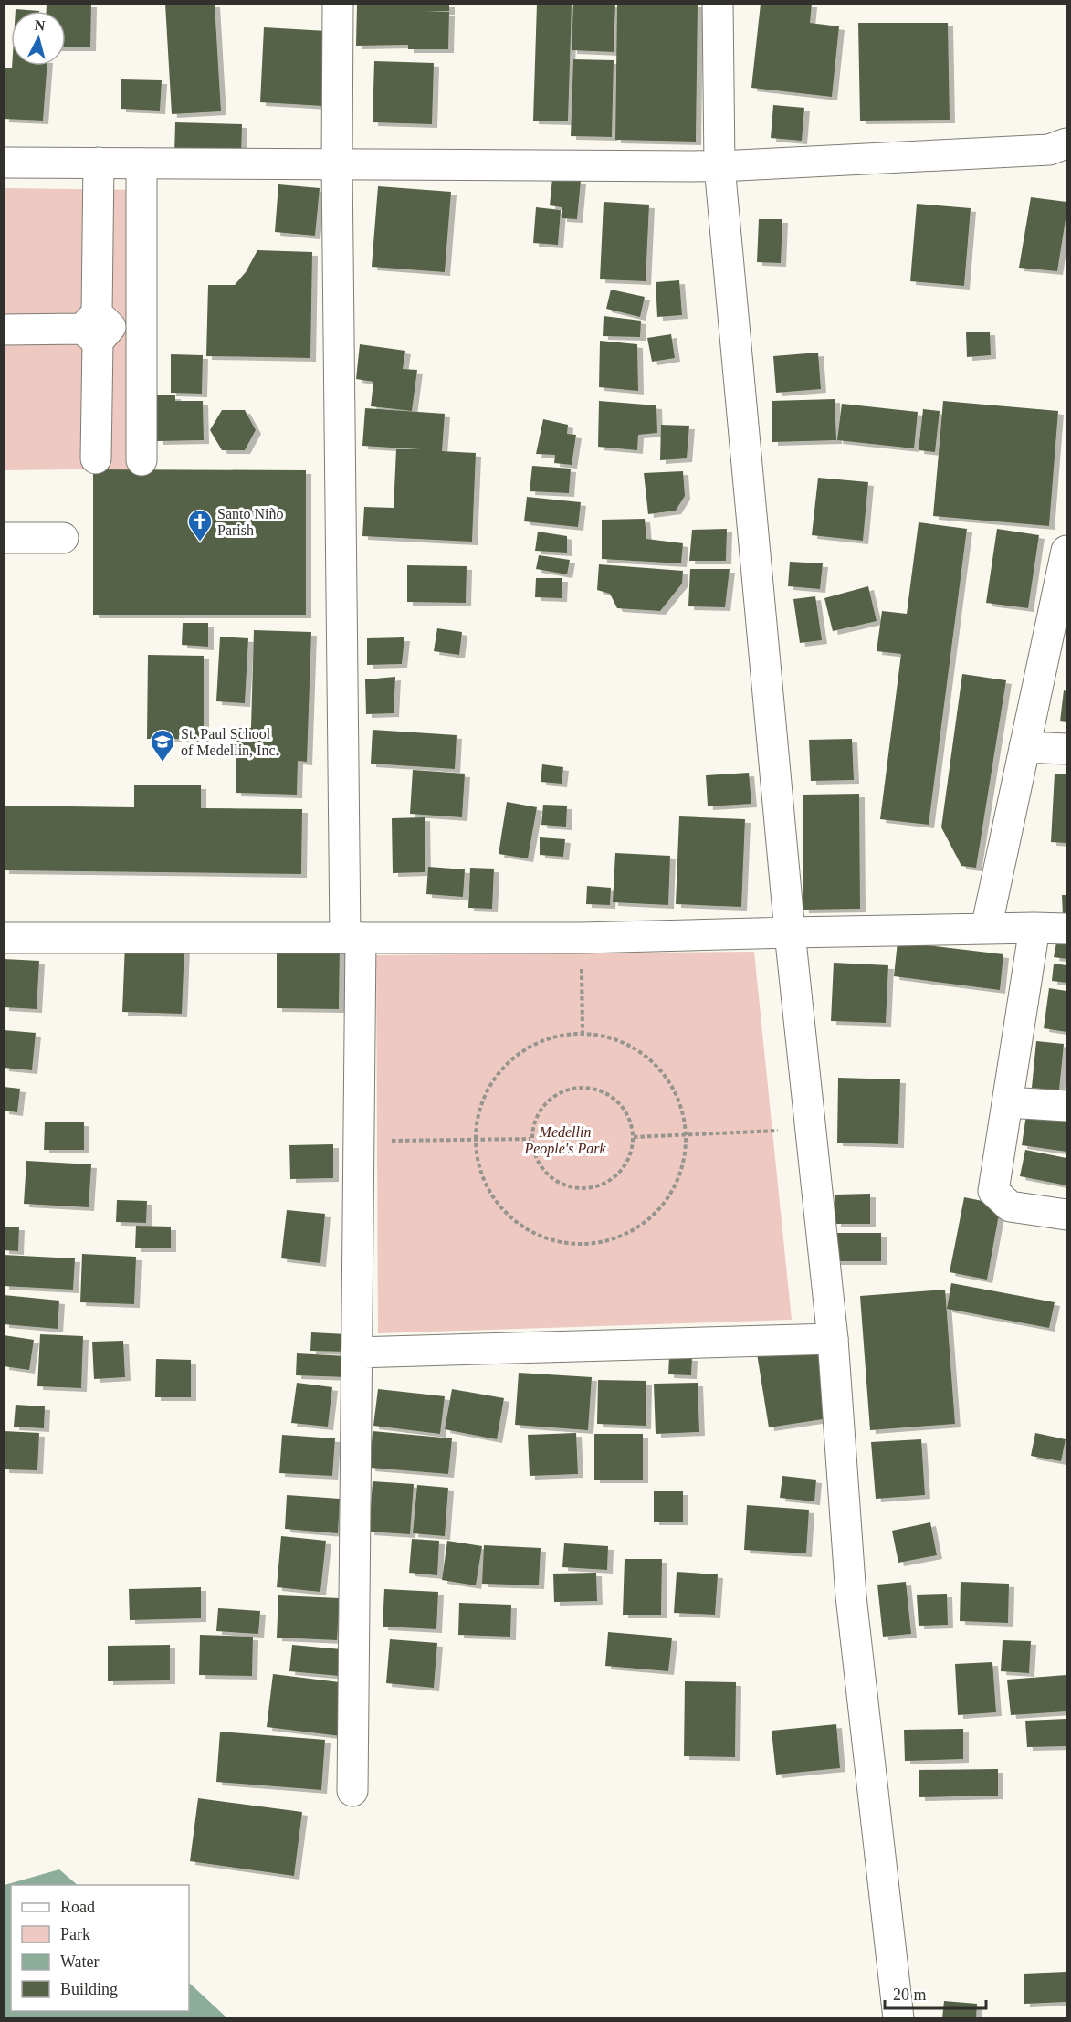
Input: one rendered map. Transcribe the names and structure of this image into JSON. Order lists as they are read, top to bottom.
{
  "parks": ["Medellin People's Park"],
  "places": {
    "church": ["Santo Niño Parish"],
    "school or university": ["St. Paul School of Medellin, Inc."]
  },
  "legend": [
    "Road",
    "Park",
    "Water",
    "Building"
  ],
  "scale_bar": "20 m",
  "north": "top"
}
